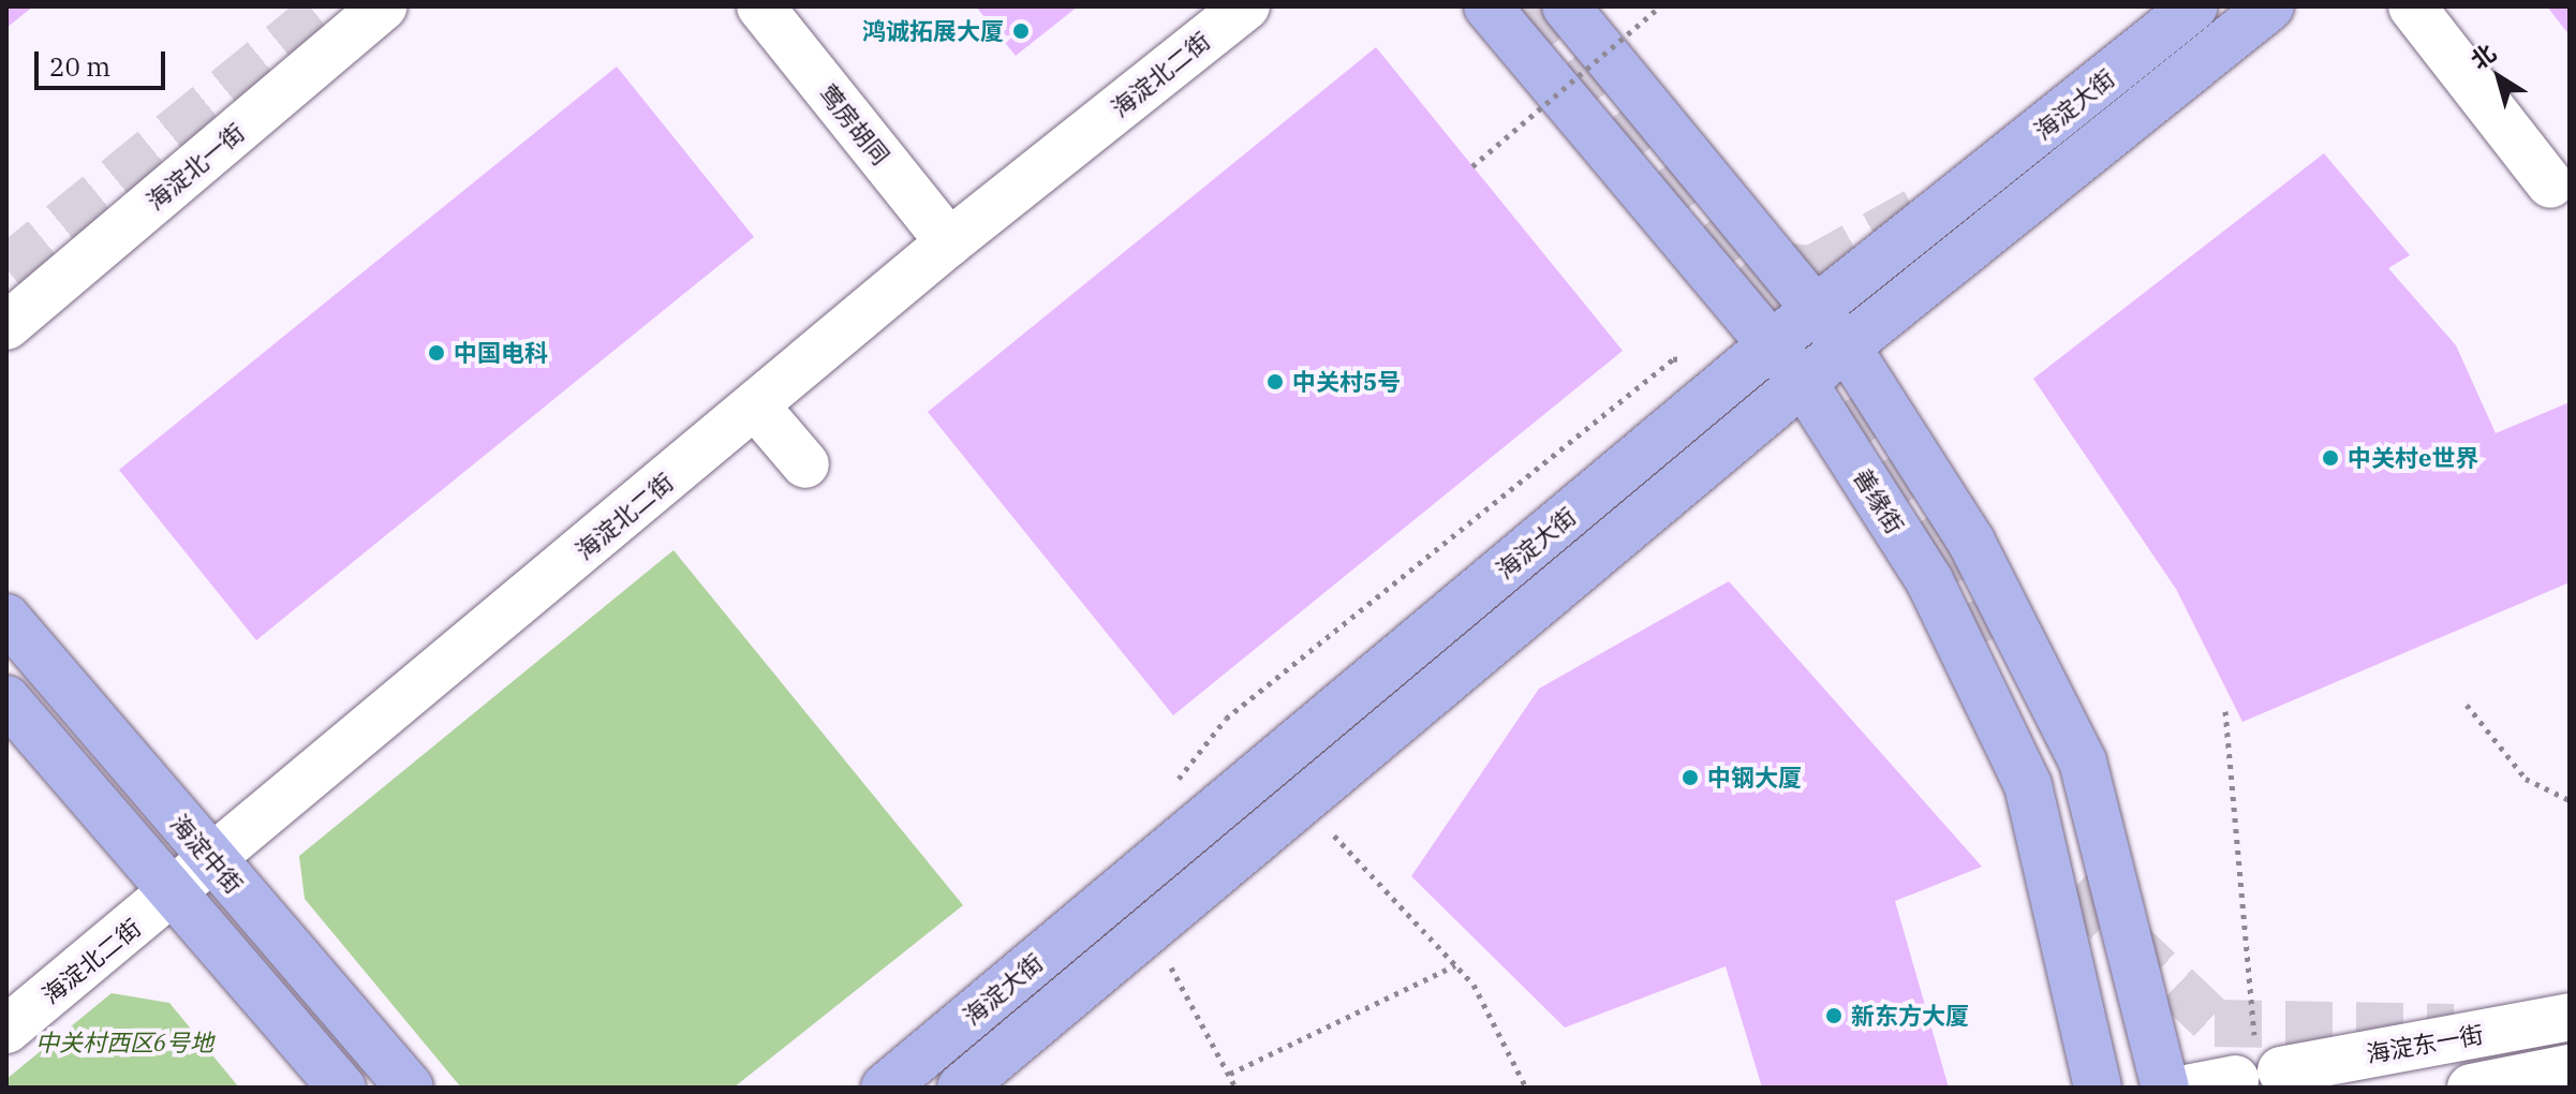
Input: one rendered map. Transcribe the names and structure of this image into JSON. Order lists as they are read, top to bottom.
{
  "streets": {
    "main road": ["海淀大街", "善缘街", "海淀中街"],
    "street": [
      "海淀北二街",
      "莺房胡同",
      "海淀北一街",
      "海淀东一街"
    ]
  },
  "crossings": [
    ["海淀北二街", "莺房胡同"],
    ["海淀北二街", "海淀中街"],
    ["海淀大街", "善缘街"]
  ],
  "parks": ["中关村西区6号地"],
  "places": [
    "鸿诚拓展大厦",
    "中国电科",
    "中关村5号",
    "中关村e世界",
    "中钢大厦",
    "新东方大厦"
  ],
  "scale_bar": "20 m",
  "north": "top left"
}
